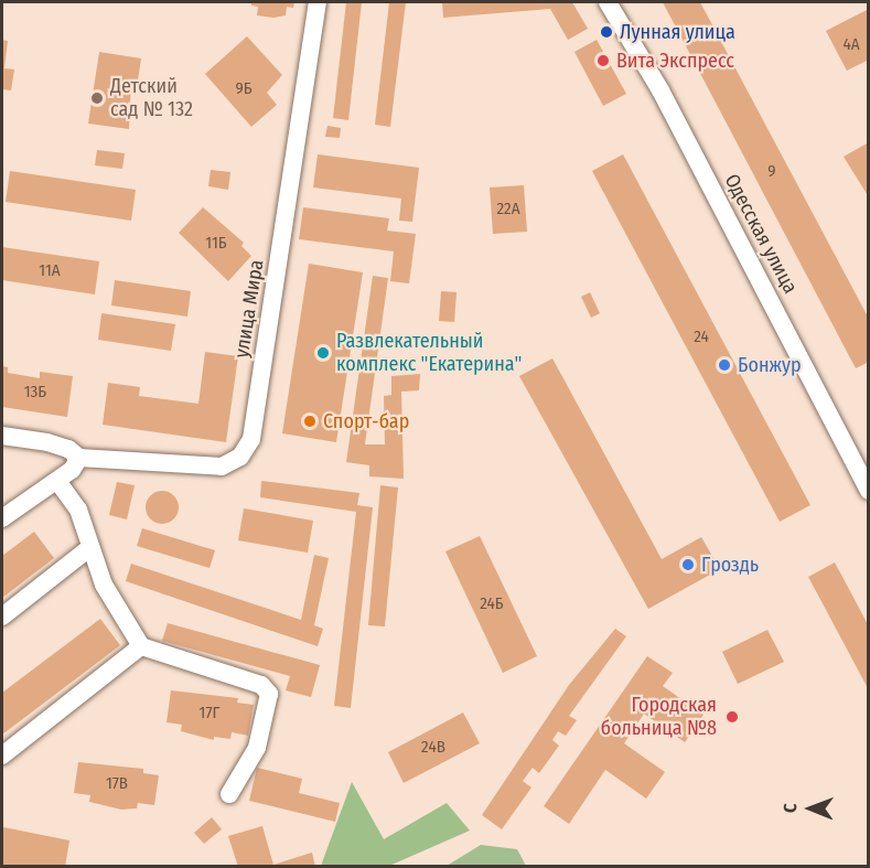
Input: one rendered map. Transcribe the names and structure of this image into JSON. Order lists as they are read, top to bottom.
{
  "streets": {
    "street": ["Одесская улица", "улица Мира"]
  },
  "places": [
    "Лунная улица",
    "Вита Экспресс",
    "Детский сад № 132",
    "Развлекательный комплекс \"Екатерина\"",
    "Бонжур",
    "Спорт-бар",
    "Гроздь",
    "Городская больница №8"
  ],
  "house_numbers": [
    "4А",
    "9Б",
    "9",
    "22А",
    "11Б",
    "11А",
    "24",
    "13Б",
    "24Б",
    "17Г",
    "24В",
    "17В"
  ],
  "north": "left"
}
